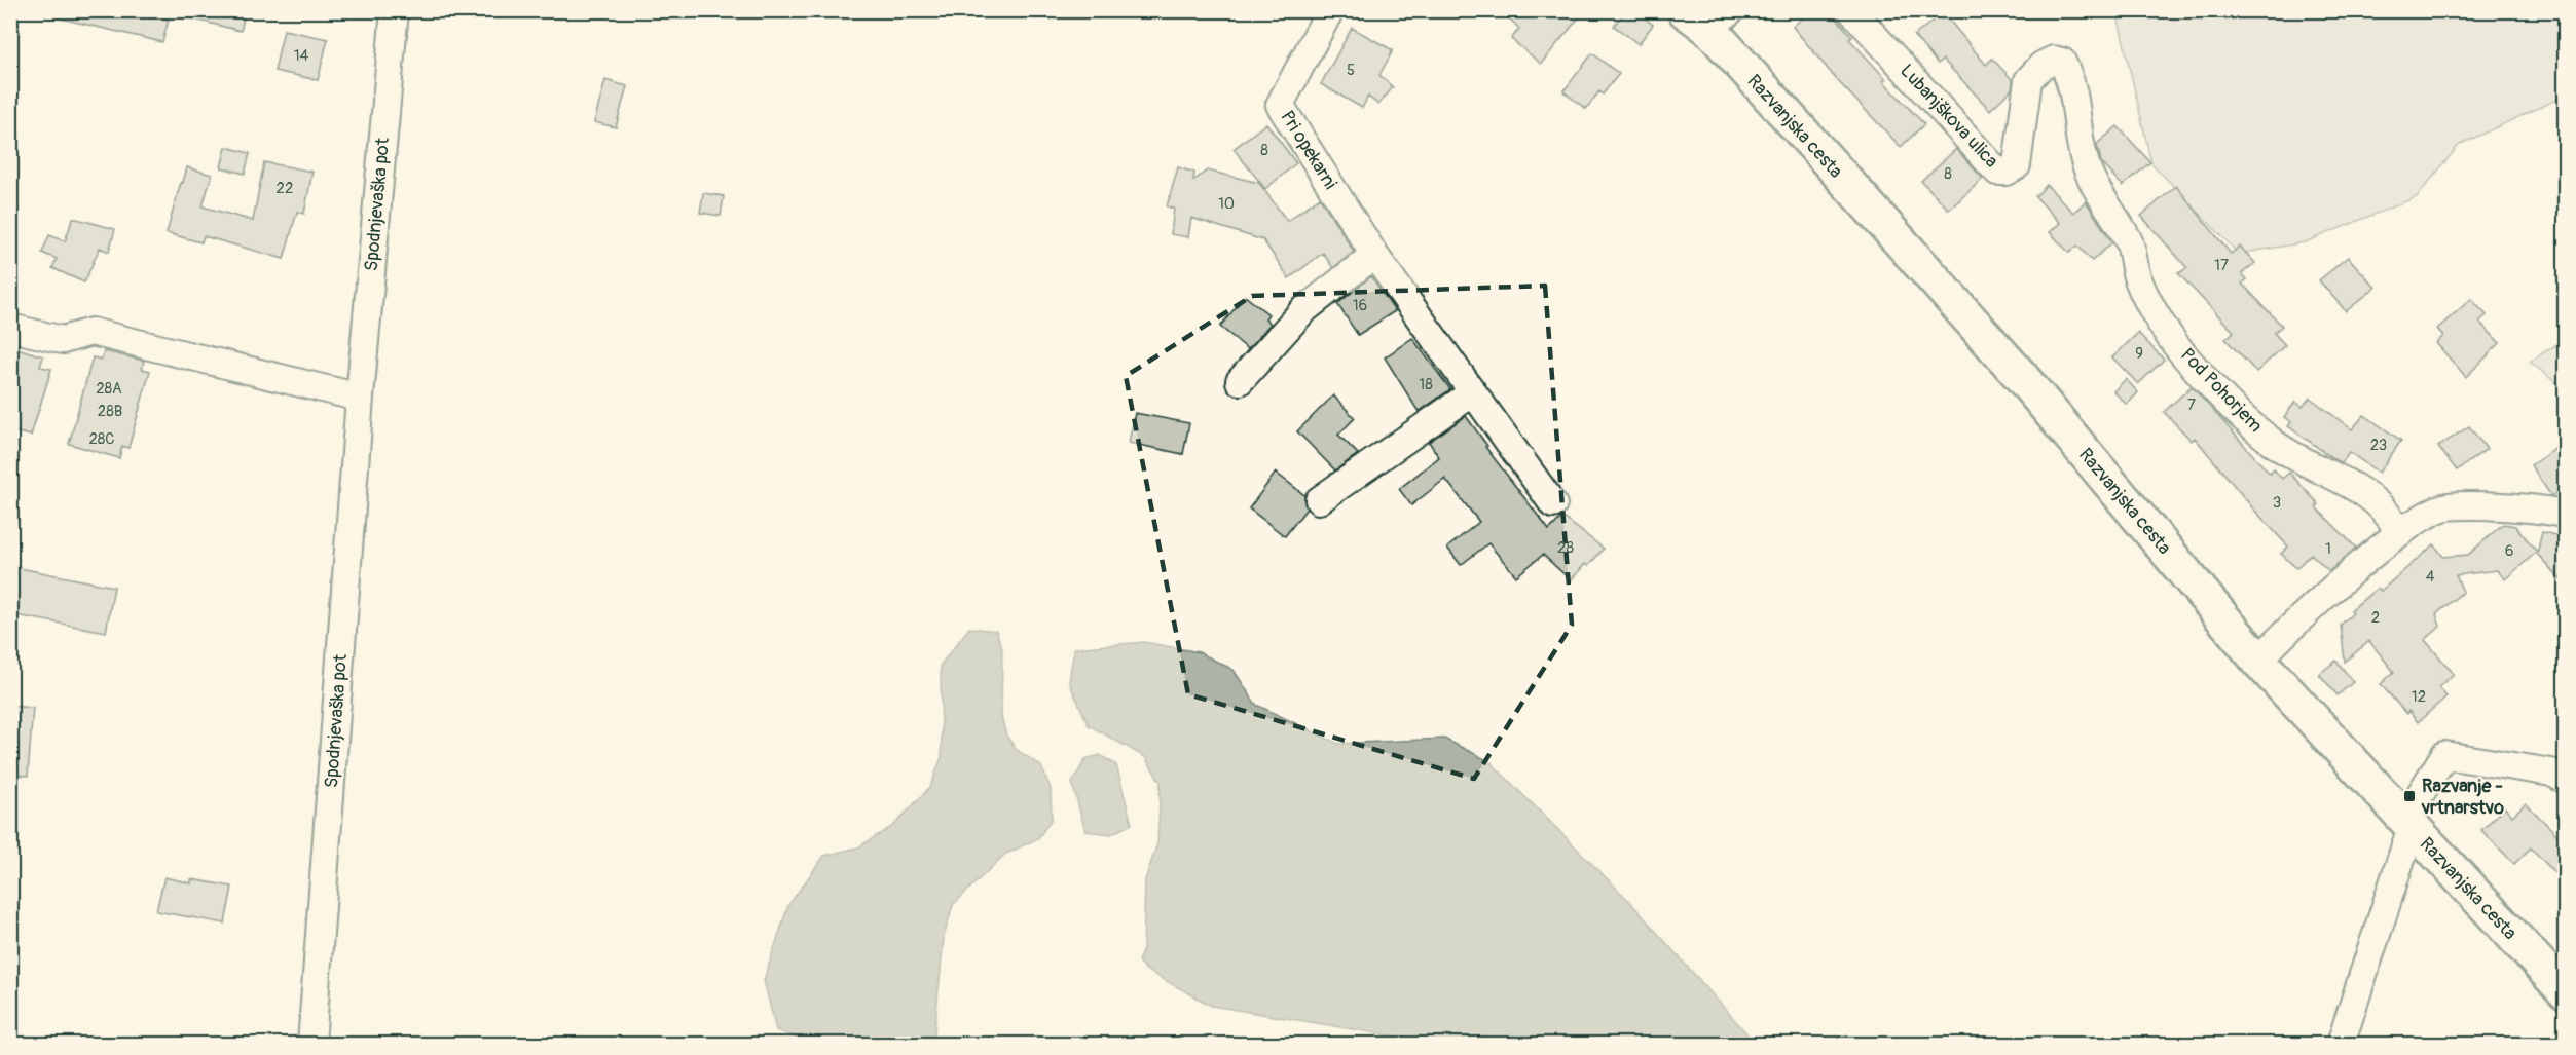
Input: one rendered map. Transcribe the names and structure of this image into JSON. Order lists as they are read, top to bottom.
{
  "streets": {
    "street": [
      "Lubanjškova ulica",
      "Razvanjska cesta",
      "Pri opekarni",
      "Spodnjevaška pot",
      "Pod Pohorjem"
    ]
  },
  "crossings": [
    ["Lubanjškova ulica", "Pod Pohorjem"]
  ],
  "places": {
    "transit": ["Razvanje - vrtnarstvo"]
  },
  "house_numbers": [
    "14",
    "5",
    "8",
    "8",
    "22",
    "10",
    "17",
    "16",
    "9",
    "18",
    "28A",
    "7",
    "28B",
    "28C",
    "23",
    "3",
    "28",
    "1",
    "6",
    "4",
    "2",
    "12"
  ]
}
